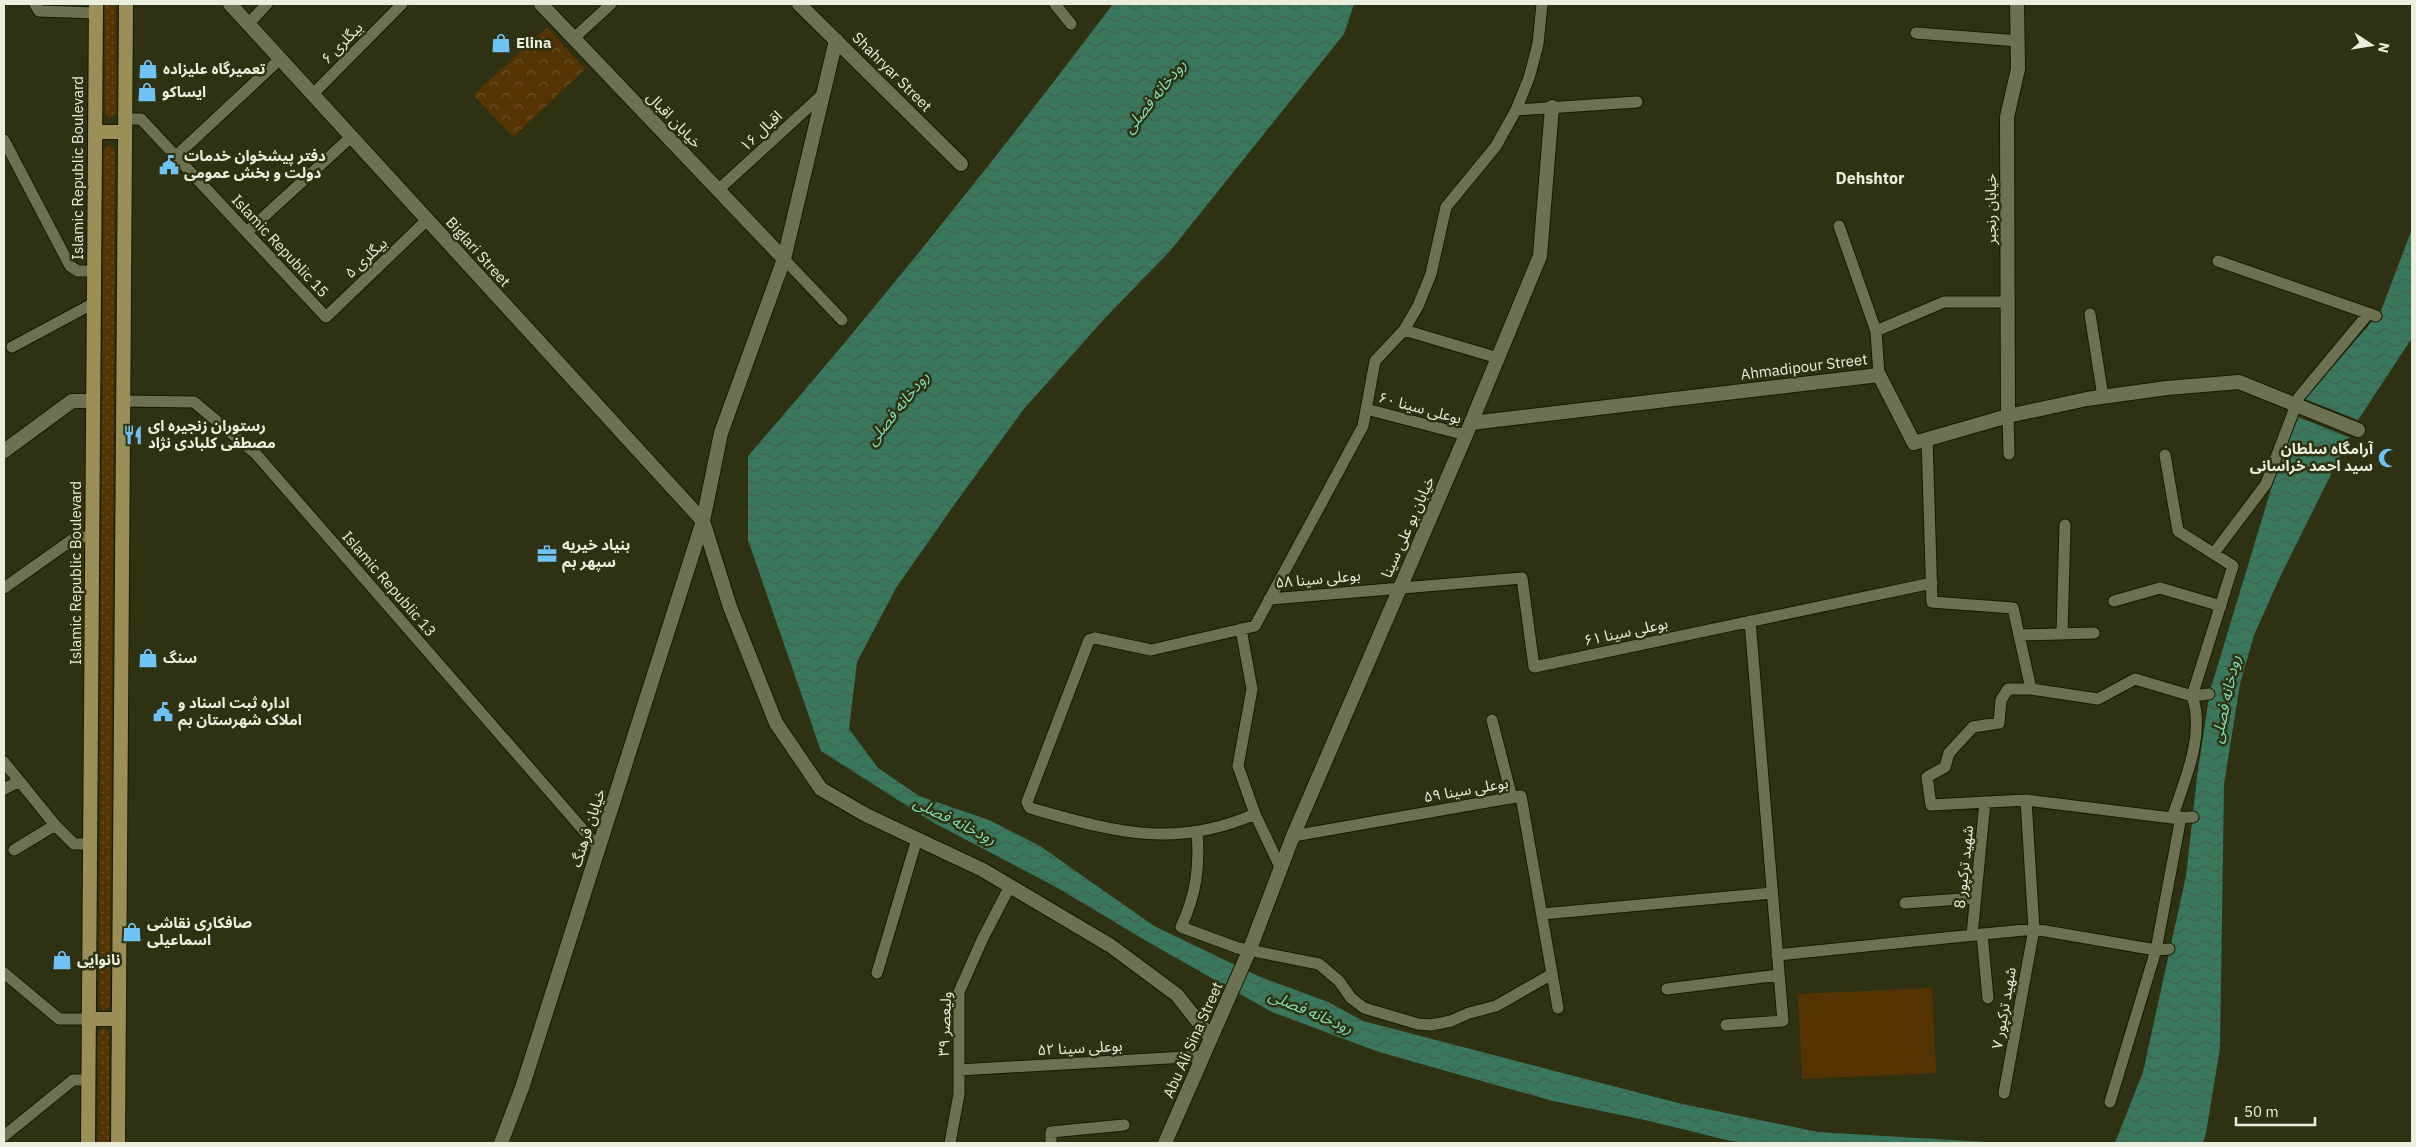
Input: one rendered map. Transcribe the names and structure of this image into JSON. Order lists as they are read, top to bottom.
{
  "streets": {
    "main road": ["Islamic Republic Boulevard"],
    "street": [
      "بیگلری ۶",
      "Shahryar Street",
      "خیابان اقبال",
      "اقبال ۱۶",
      "خیابان رنجبر",
      "Islamic Republic 15",
      "Biglari Street",
      "بیگلری ۵",
      "Ahmadipour Street",
      "بوعلی سینا ۶۰",
      "خیابان بو علی سینا",
      "بوعلی سینا ۵۸",
      "Islamic Republic 13",
      "بوعلی سینا ۶۱",
      "بوعلی سینا ۵۹",
      "خیابان فرهنگ",
      "شهید ترکپور 8",
      "شهید ترکپور ۷",
      "ولیعصر ۳۹",
      "Abu Ali Sina Street",
      "بوعلی سینا ۵۲"
    ]
  },
  "crossings": [
    ["بیگلری ۶", "Biglari Street"],
    ["Shahryar Street", "خیابان فرهنگ"],
    ["خیابان اقبال", "اقبال ۱۶"],
    ["خیابان اقبال", "خیابان فرهنگ"],
    ["اقبال ۱۶", "خیابان فرهنگ"],
    ["Islamic Republic 15", "بیگلری ۵"],
    ["Biglari Street", "بیگلری ۵"],
    ["Biglari Street", "خیابان فرهنگ"],
    ["Ahmadipour Street", "بوعلی سینا ۶۰"],
    ["Ahmadipour Street", "خیابان بو علی سینا"],
    ["بوعلی سینا ۶۰", "خیابان بو علی سینا"],
    ["خیابان بو علی سینا", "بوعلی سینا ۵۸"],
    ["خیابان بو علی سینا", "بوعلی سینا ۶۱"],
    ["خیابان بو علی سینا", "بوعلی سینا ۵۹"],
    ["خیابان بو علی سینا", "Abu Ali Sina Street"],
    ["بوعلی سینا ۵۸", "بوعلی سینا ۶۱"],
    ["Islamic Republic 13", "خیابان فرهنگ"],
    ["ولیعصر ۳۹", "بوعلی سینا ۵۲"],
    ["Abu Ali Sina Street", "بوعلی سینا ۵۲"]
  ],
  "districts": ["Dehshtor"],
  "water": ["رودخانه فصلی"],
  "places": {
    "shop": [
      "Elina",
      "تعمیرگاه علیزاده",
      "ایساکو",
      "سنگ",
      "صافکاری نقاشی اسماعیلی",
      "نانوایی"
    ],
    "public building": ["دفتر پیشخوان خدمات دولت و بخش عمومی", "اداره ثبت اسناد و املاک شهرستان بم"],
    "restaurant": ["رستوران زنجیره ای مصطفی کلبادی نژاد"],
    "mosque": ["آرامگاه سلطان سید احمد خراسانی"],
    "office": ["بنیاد خیریه سپهر بم"]
  },
  "scale_bar": "50 m",
  "north": "right"
}
